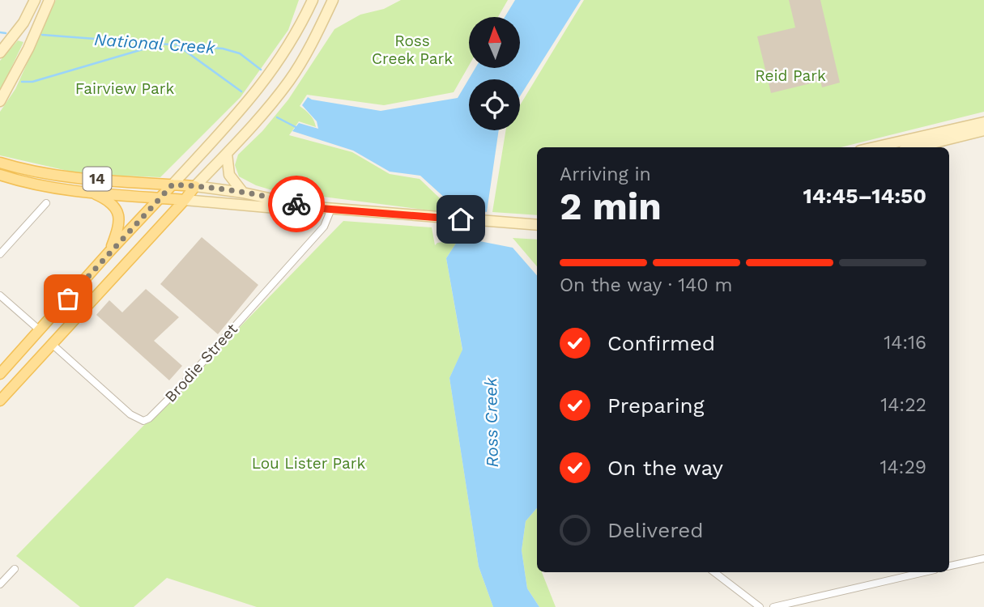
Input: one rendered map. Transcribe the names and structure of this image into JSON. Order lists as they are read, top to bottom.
{
  "streets": {
    "main road": ["14"],
    "street": ["Brodie Street"]
  },
  "crossings": [
    ["14", "Brodie Street"]
  ],
  "water": ["National Creek", "Ross Creek"],
  "parks": [
    "Ross Creek Park",
    "Reid Park",
    "Fairview Park",
    "Lou Lister Park"
  ],
  "north": "top",
  "page": {
    "heading": ["2 min", "Arriving in", "14:45–14:50"],
    "bar": "On the way · 140 m",
    "list": [
      ["Confirmed", "14:16"],
      ["Preparing", "14:22"],
      ["On the way", "14:29"],
      "Delivered"
    ]
  }
}
